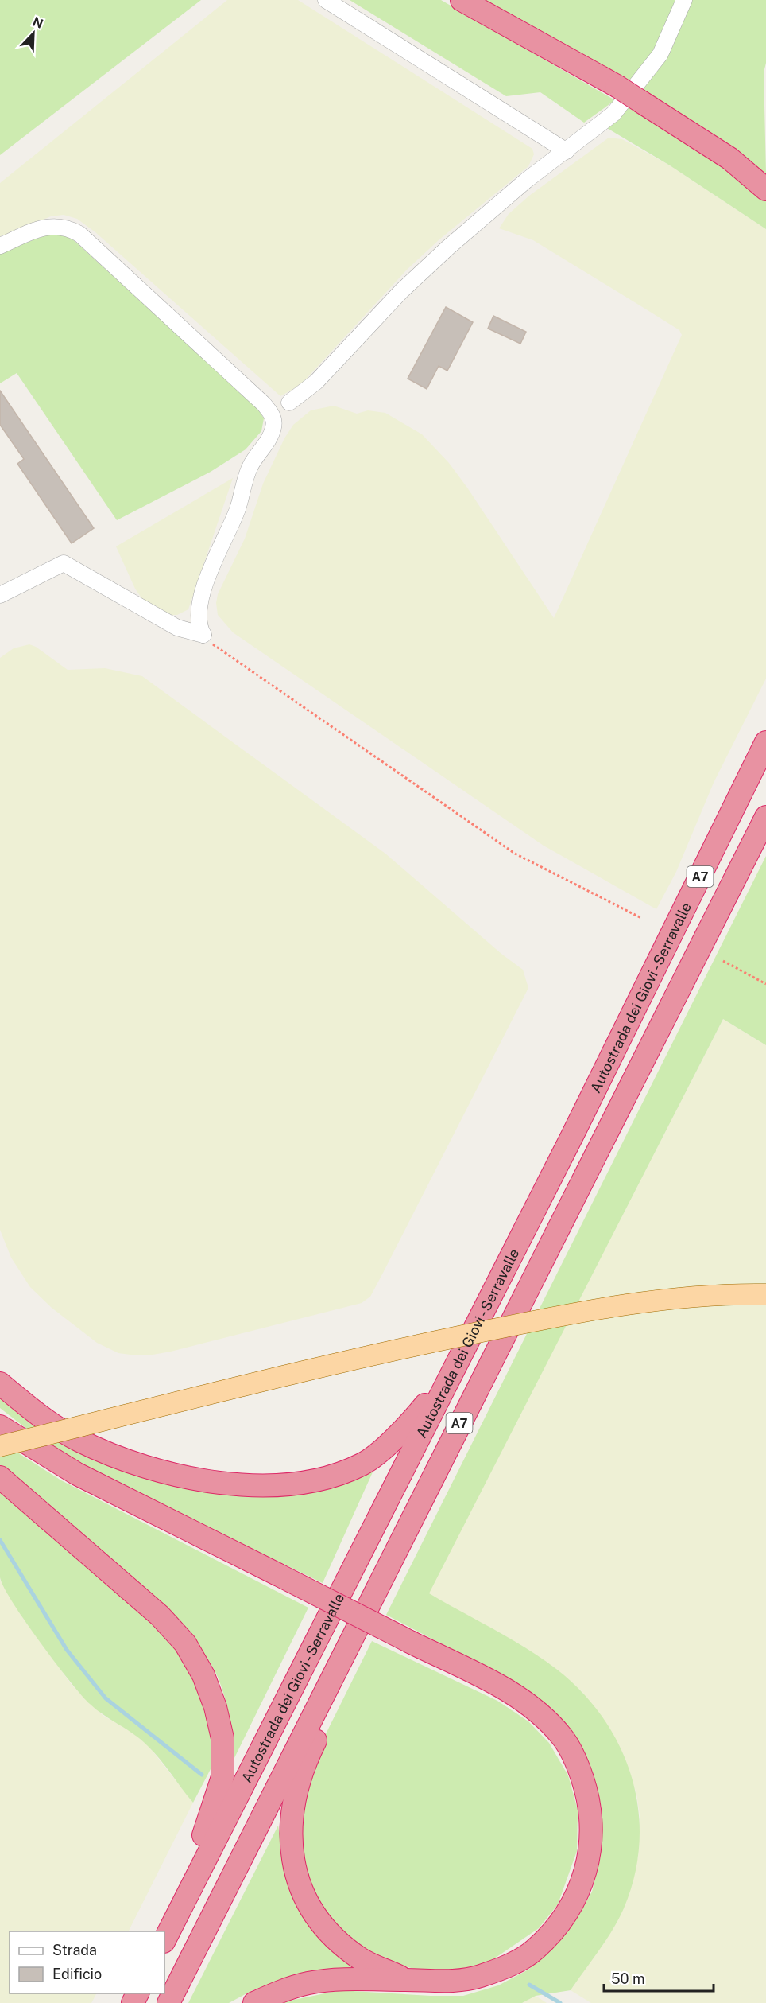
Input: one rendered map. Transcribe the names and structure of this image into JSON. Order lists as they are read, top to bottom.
{
  "streets": {
    "highway": ["A7", "Autostrada dei Giovi - Serravalle"]
  },
  "legend": ["Strada", "Edificio"],
  "scale_bar": "50 m",
  "north": "top right"
}
